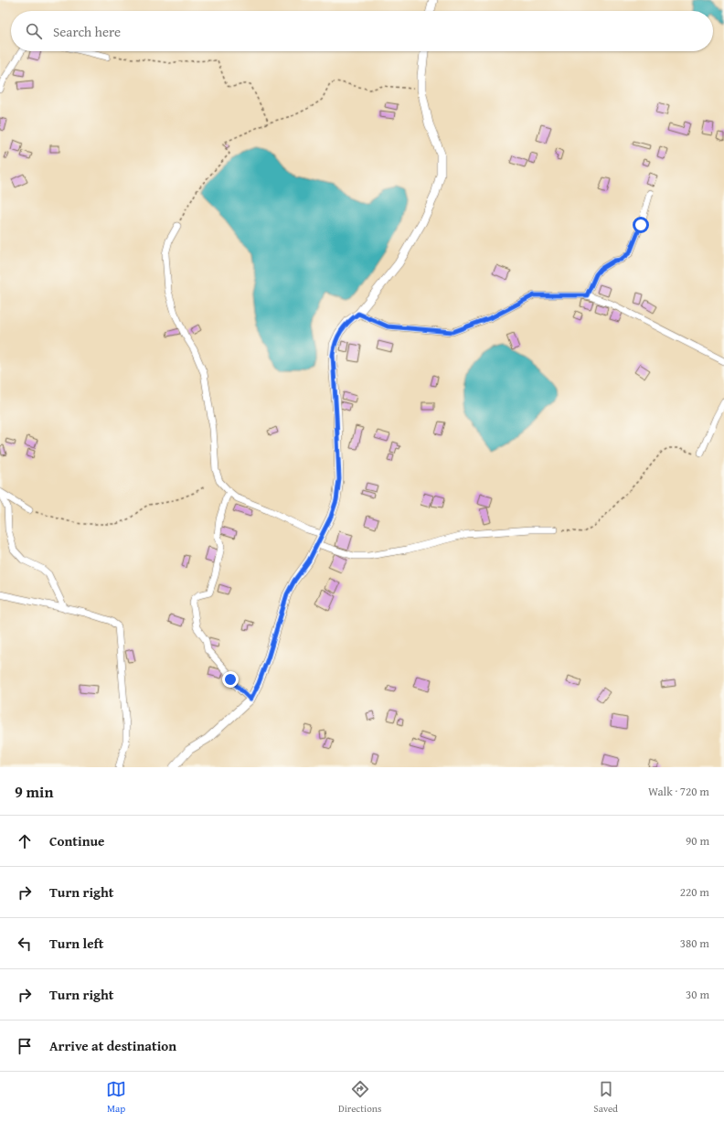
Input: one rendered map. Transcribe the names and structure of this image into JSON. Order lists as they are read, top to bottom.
{
  "page": {
    "search": "Search here",
    "heading": ["9 min", "Walk · 720 m"],
    "list": [
      ["Continue", "90 m"],
      ["Turn right", "220 m"],
      ["Turn left", "380 m"],
      ["Turn right", "30 m"],
      "Arrive at destination"
    ],
    "nav": ["Map", "Directions", "Saved"]
  }
}
